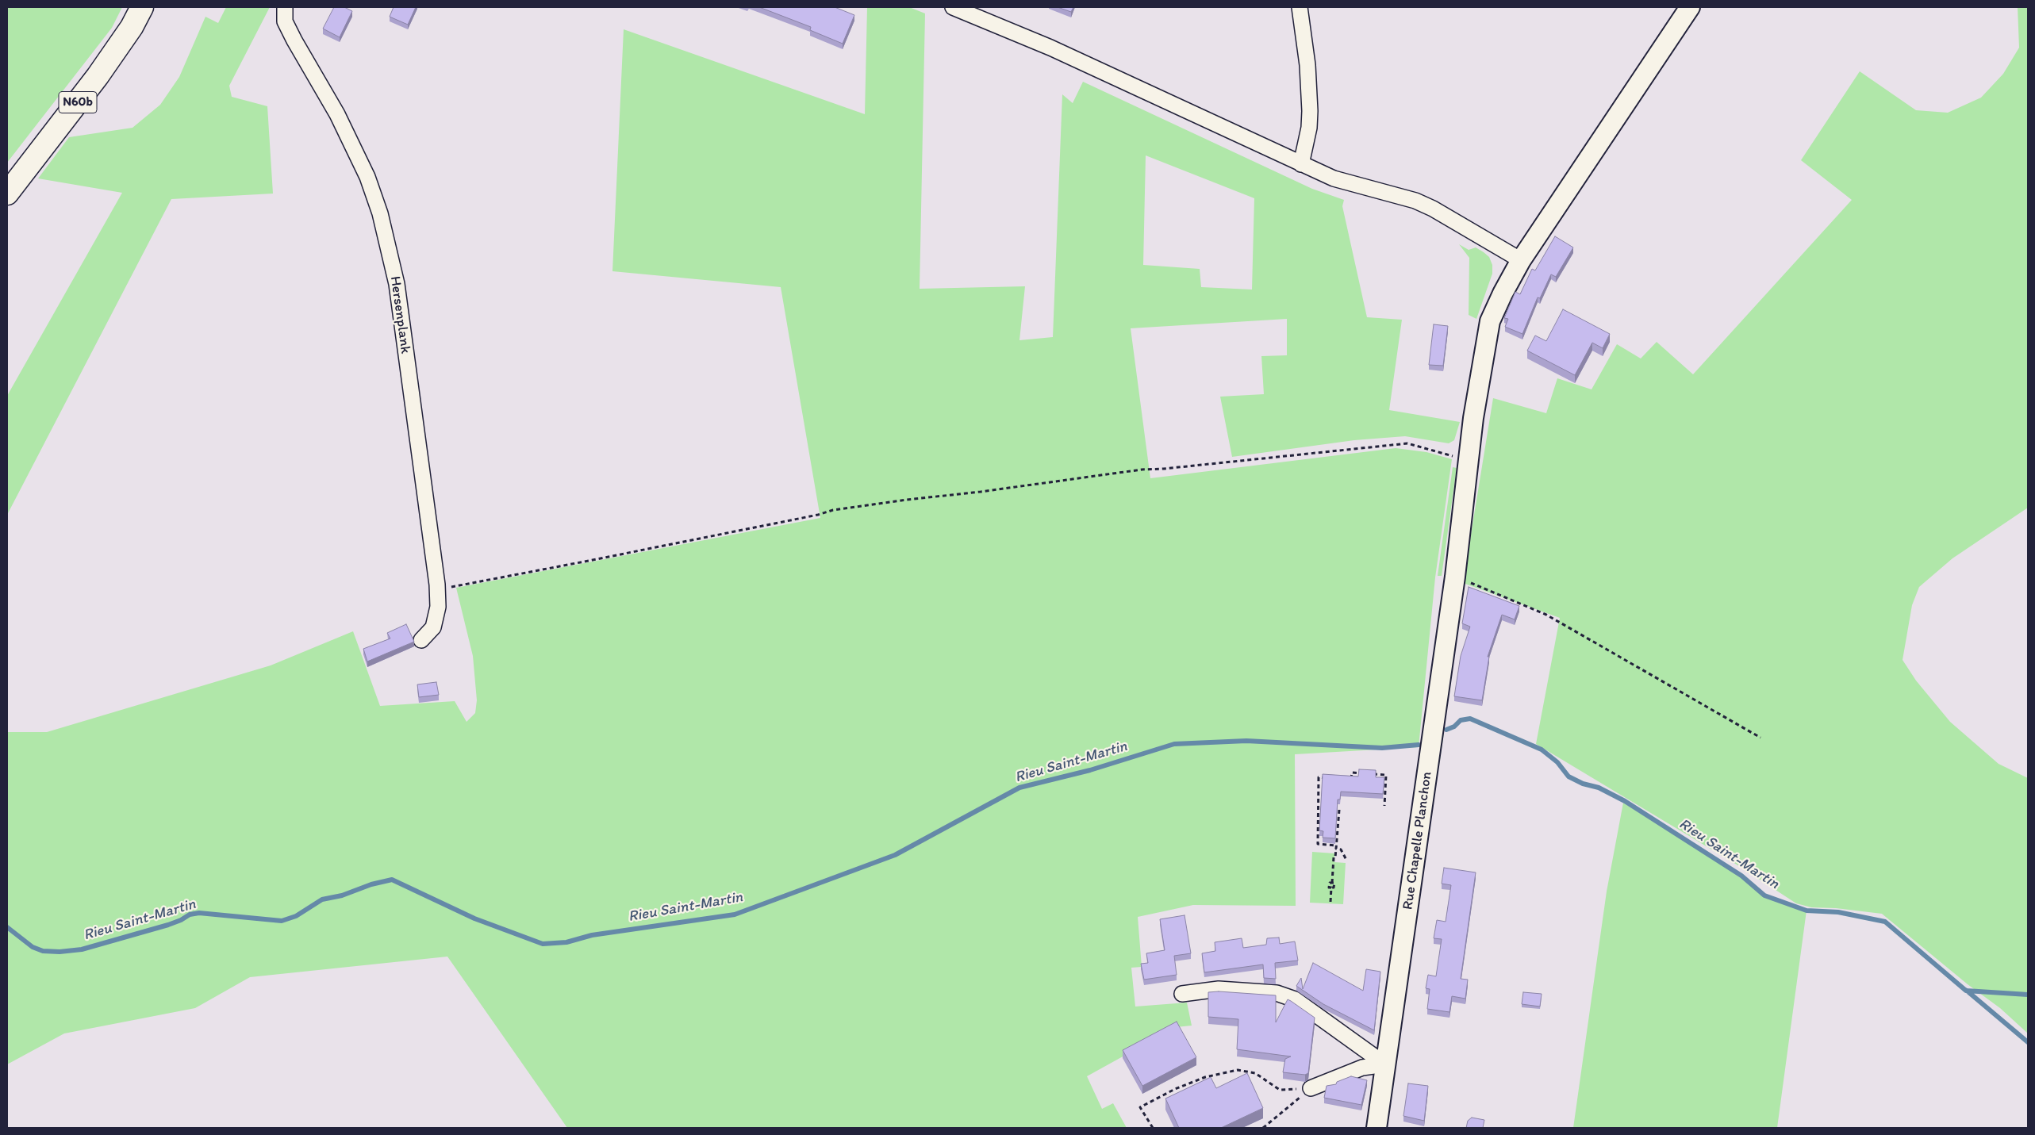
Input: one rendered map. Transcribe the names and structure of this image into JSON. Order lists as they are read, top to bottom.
{
  "streets": {
    "main road": ["N60b"],
    "street": ["Hersenplank", "Rue Chapelle Planchon"]
  },
  "water": ["Rieu Saint-Martin"]
}
